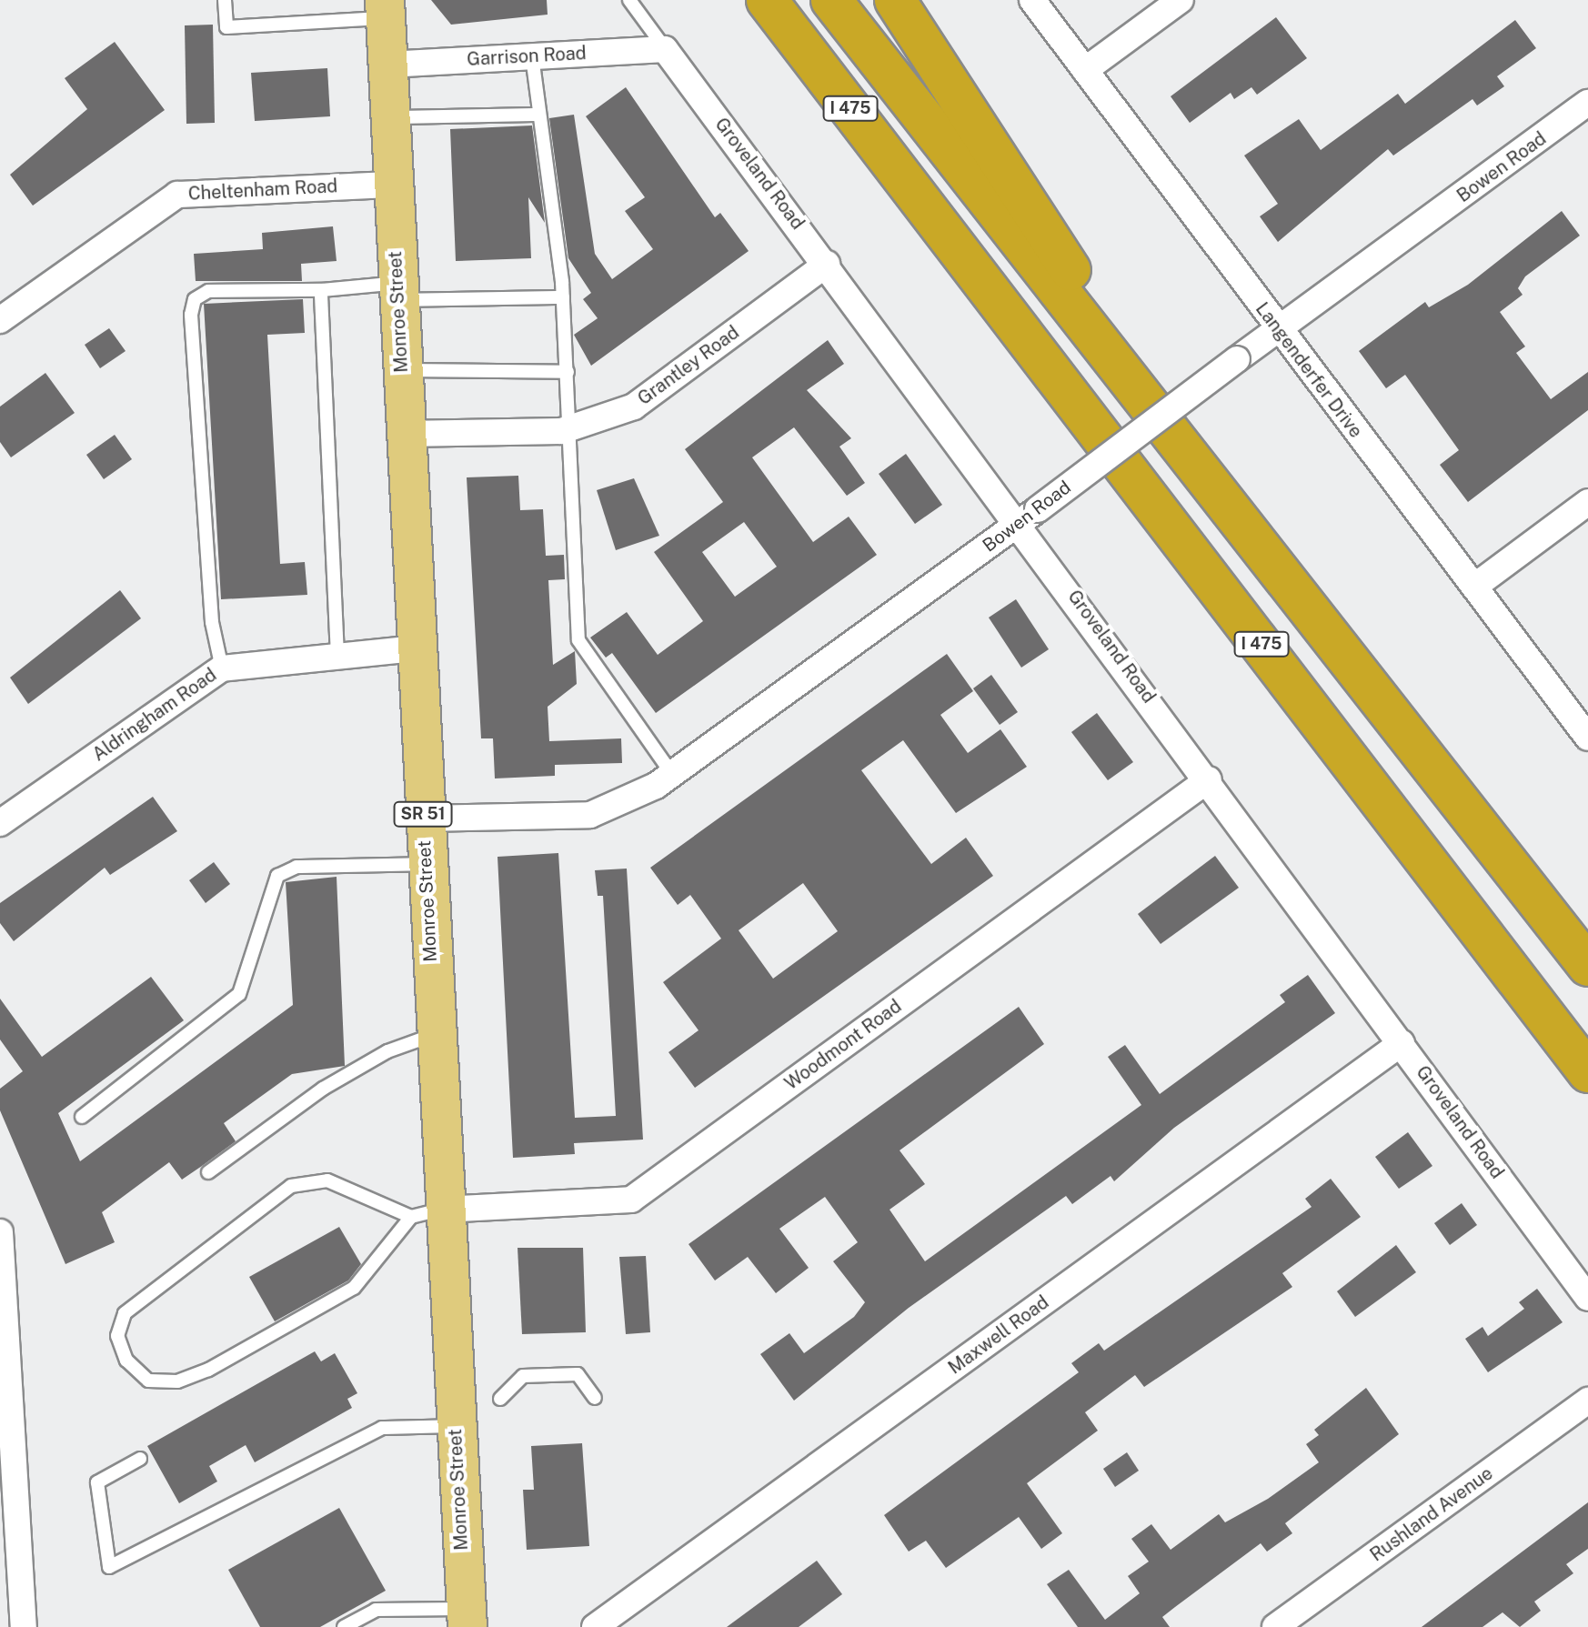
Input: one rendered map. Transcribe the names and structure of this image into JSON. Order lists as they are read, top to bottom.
{
  "streets": {
    "highway": ["I 475"],
    "main road": ["Monroe Street", "SR 51"],
    "street": [
      "Garrison Road",
      "Bowen Road",
      "Groveland Road",
      "Cheltenham Road",
      "Grantley Road",
      "Langenderfer Drive",
      "Aldringham Road",
      "Woodmont Road",
      "Maxwell Road",
      "Rushland Avenue"
    ]
  },
  "crossings": [
    ["Garrison Road", "Groveland Road"],
    ["Garrison Road", "Monroe Street"],
    ["Bowen Road", "Groveland Road"],
    ["Bowen Road", "Monroe Street"],
    ["Bowen Road", "Langenderfer Drive"],
    ["Groveland Road", "Grantley Road"],
    ["Groveland Road", "Woodmont Road"],
    ["Groveland Road", "Maxwell Road"],
    ["Cheltenham Road", "Monroe Street"],
    ["Monroe Street", "Grantley Road"],
    ["Monroe Street", "Aldringham Road"],
    ["Monroe Street", "Woodmont Road"]
  ]
}
